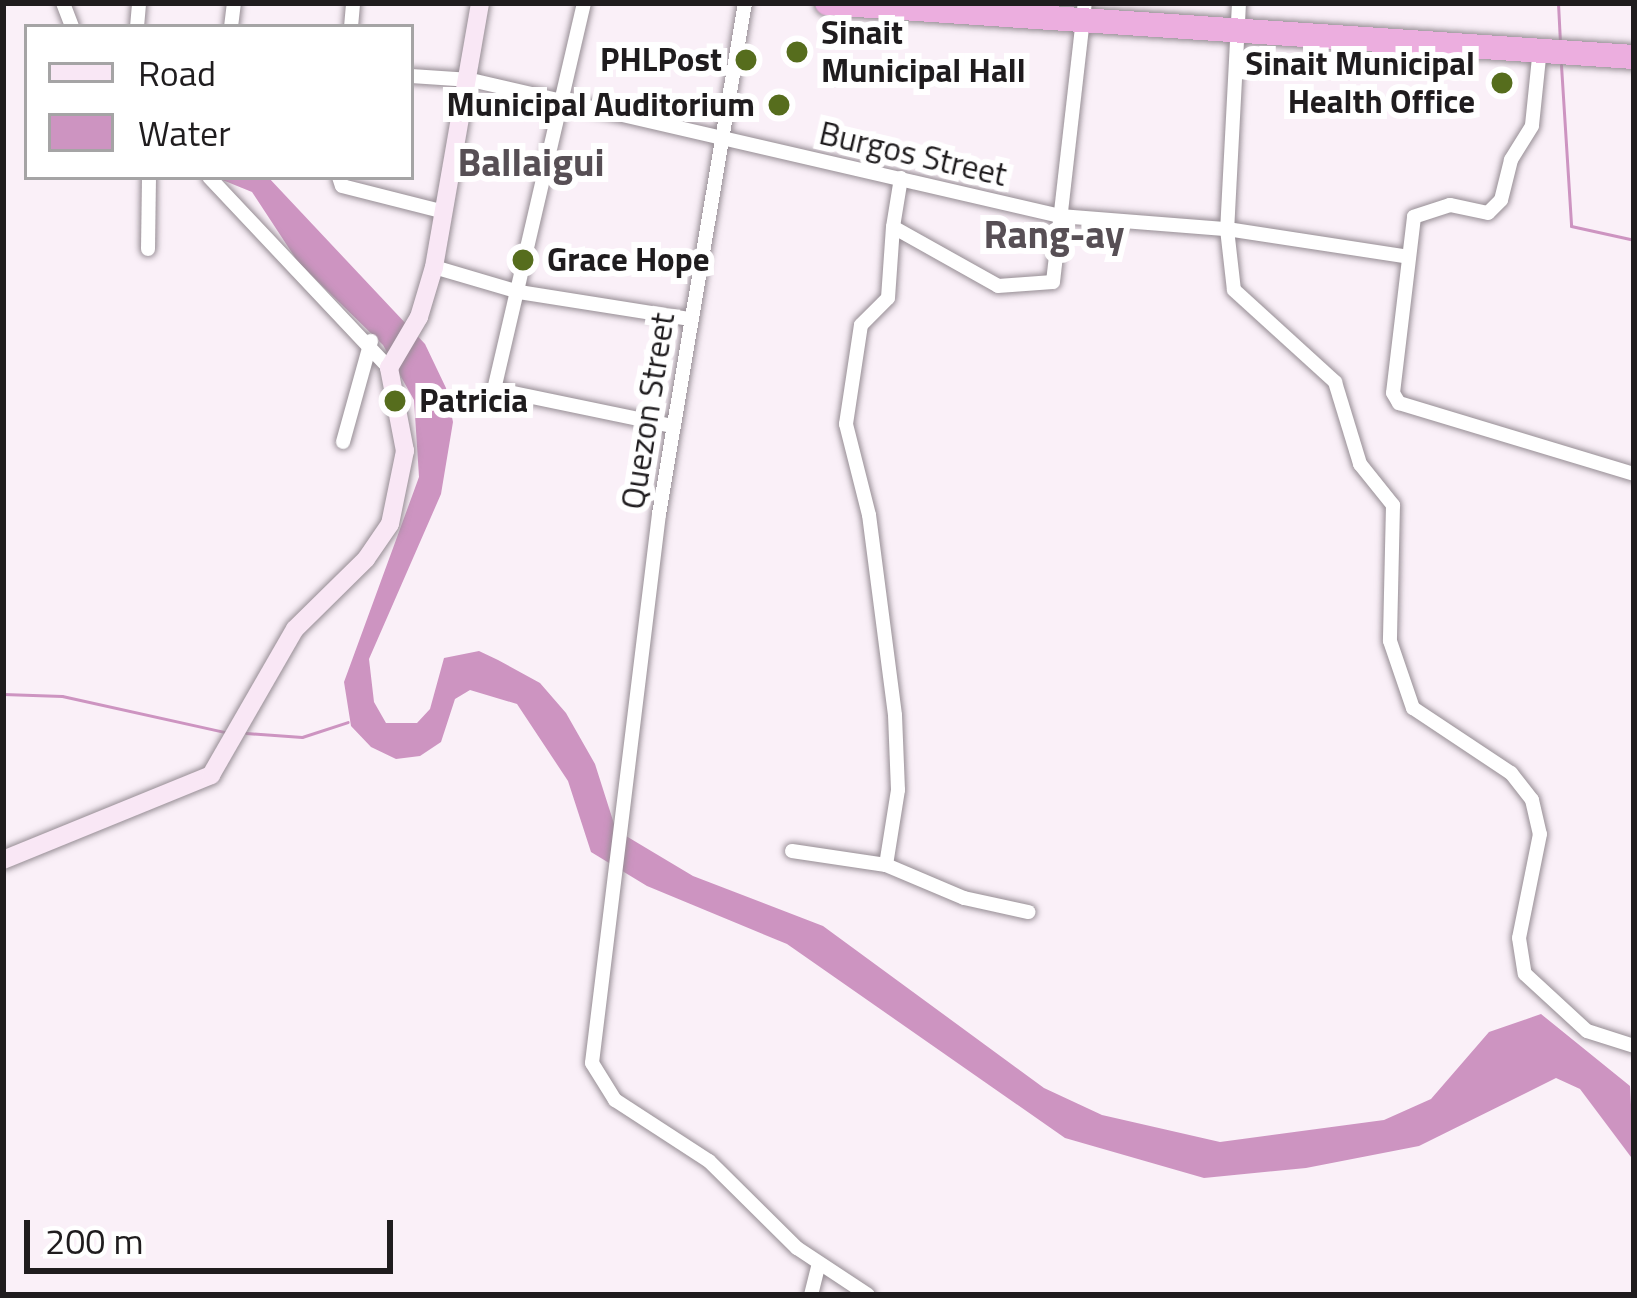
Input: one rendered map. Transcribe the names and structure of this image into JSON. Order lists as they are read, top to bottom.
{
  "streets": {
    "street": ["Burgos Street", "Quezon Street"]
  },
  "crossings": [
    ["Burgos Street", "Quezon Street"]
  ],
  "districts": ["Ballaigui", "Rang-ay"],
  "places": [
    "Sinait Municipal Hall",
    "PHLPost",
    "Sinait Municipal Health Office",
    "Municipal Auditorium",
    "Grace Hope",
    "Patricia"
  ],
  "legend": ["Road", "Water"],
  "scale_bar": "200 m"
}
